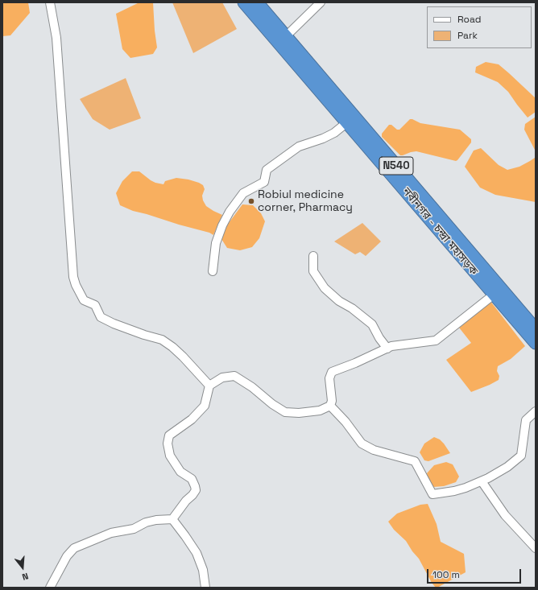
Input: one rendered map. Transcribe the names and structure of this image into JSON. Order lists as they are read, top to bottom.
{
  "streets": {
    "highway": ["N540", "নবীনগর - চন্দ্রা মহাসড়ক"]
  },
  "places": ["Robiul medicine corner, Pharmacy"],
  "legend": ["Road", "Park"],
  "scale_bar": "100 m",
  "north": "bottom"
}
